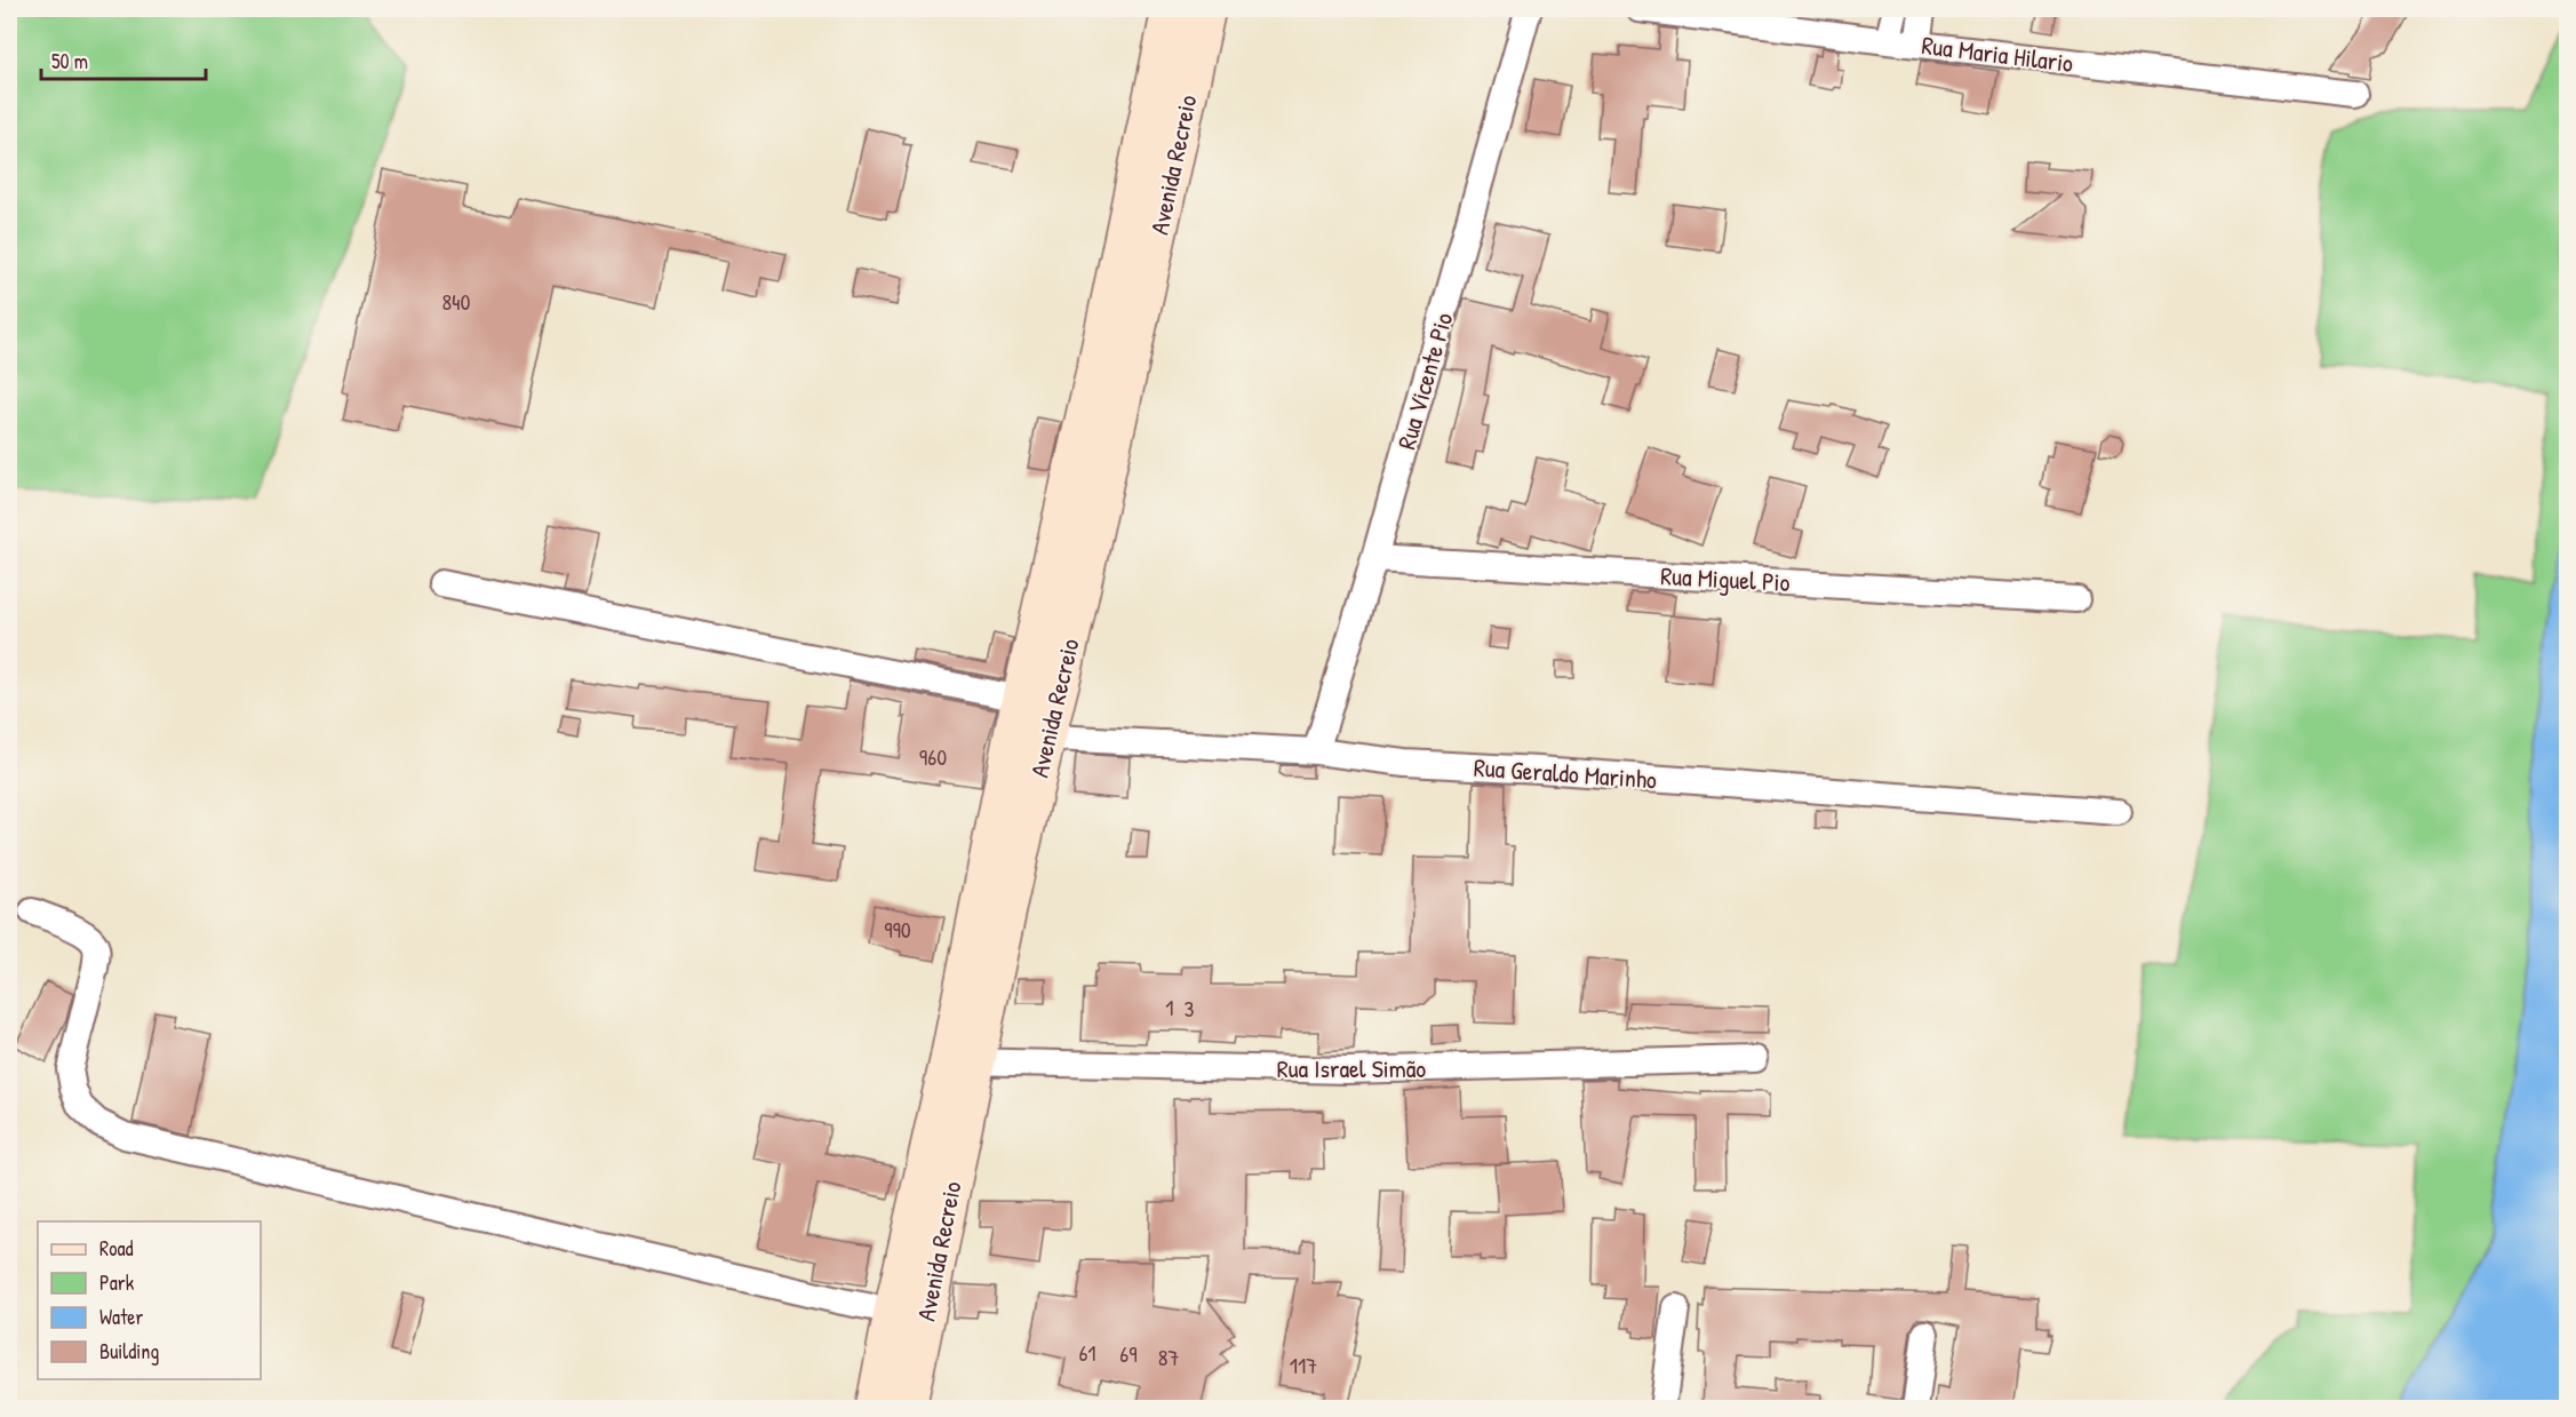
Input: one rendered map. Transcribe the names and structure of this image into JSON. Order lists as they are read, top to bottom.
{
  "streets": {
    "main road": ["Avenida Recreio"],
    "street": [
      "Rua Maria Hilario",
      "Rua Vicente Pio",
      "Rua Miguel Pio",
      "Rua Geraldo Marinho",
      "Rua Israel Simão"
    ]
  },
  "crossings": [
    ["Avenida Recreio", "Rua Geraldo Marinho"],
    ["Avenida Recreio", "Rua Israel Simão"],
    ["Rua Vicente Pio", "Rua Miguel Pio"],
    ["Rua Vicente Pio", "Rua Geraldo Marinho"]
  ],
  "house_numbers": [
    "840",
    "960",
    "990",
    "1",
    "3",
    "61",
    "69",
    "87",
    "117"
  ],
  "legend": [
    "Road",
    "Park",
    "Water",
    "Building"
  ],
  "scale_bar": "50 m"
}
